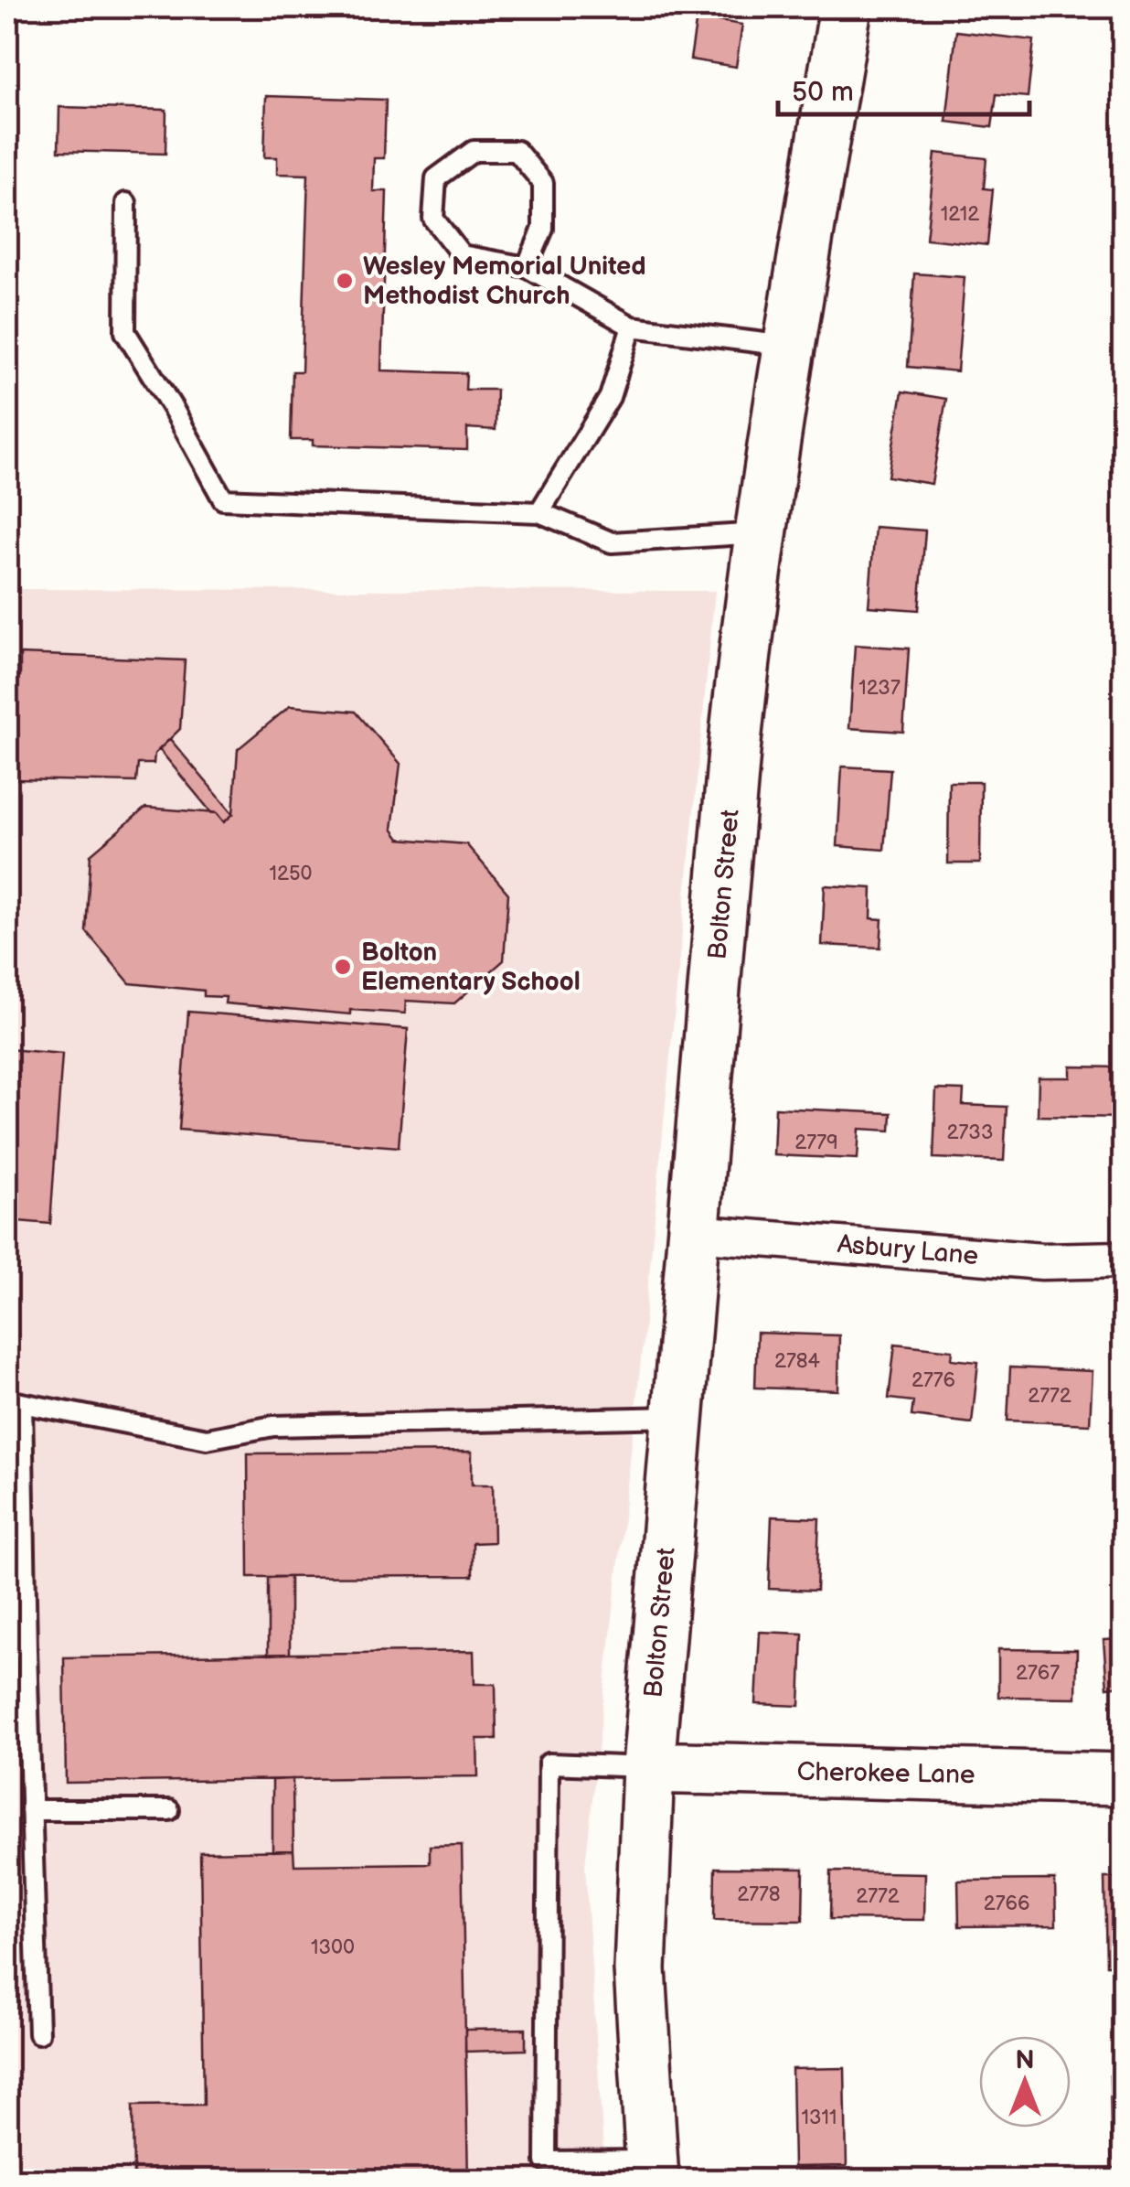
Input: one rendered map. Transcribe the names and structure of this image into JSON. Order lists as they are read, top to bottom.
{
  "streets": {
    "street": ["Bolton Street", "Asbury Lane", "Cherokee Lane"]
  },
  "crossings": [
    ["Bolton Street", "Asbury Lane"],
    ["Bolton Street", "Cherokee Lane"]
  ],
  "places": ["Wesley Memorial United Methodist Church", "Bolton Elementary School"],
  "house_numbers": [
    "1212",
    "1237",
    "1250",
    "2733",
    "2779",
    "2784",
    "2776",
    "2772",
    "2767",
    "2778",
    "2772",
    "2766",
    "1300",
    "1311"
  ],
  "scale_bar": "50 m",
  "north": "top"
}
